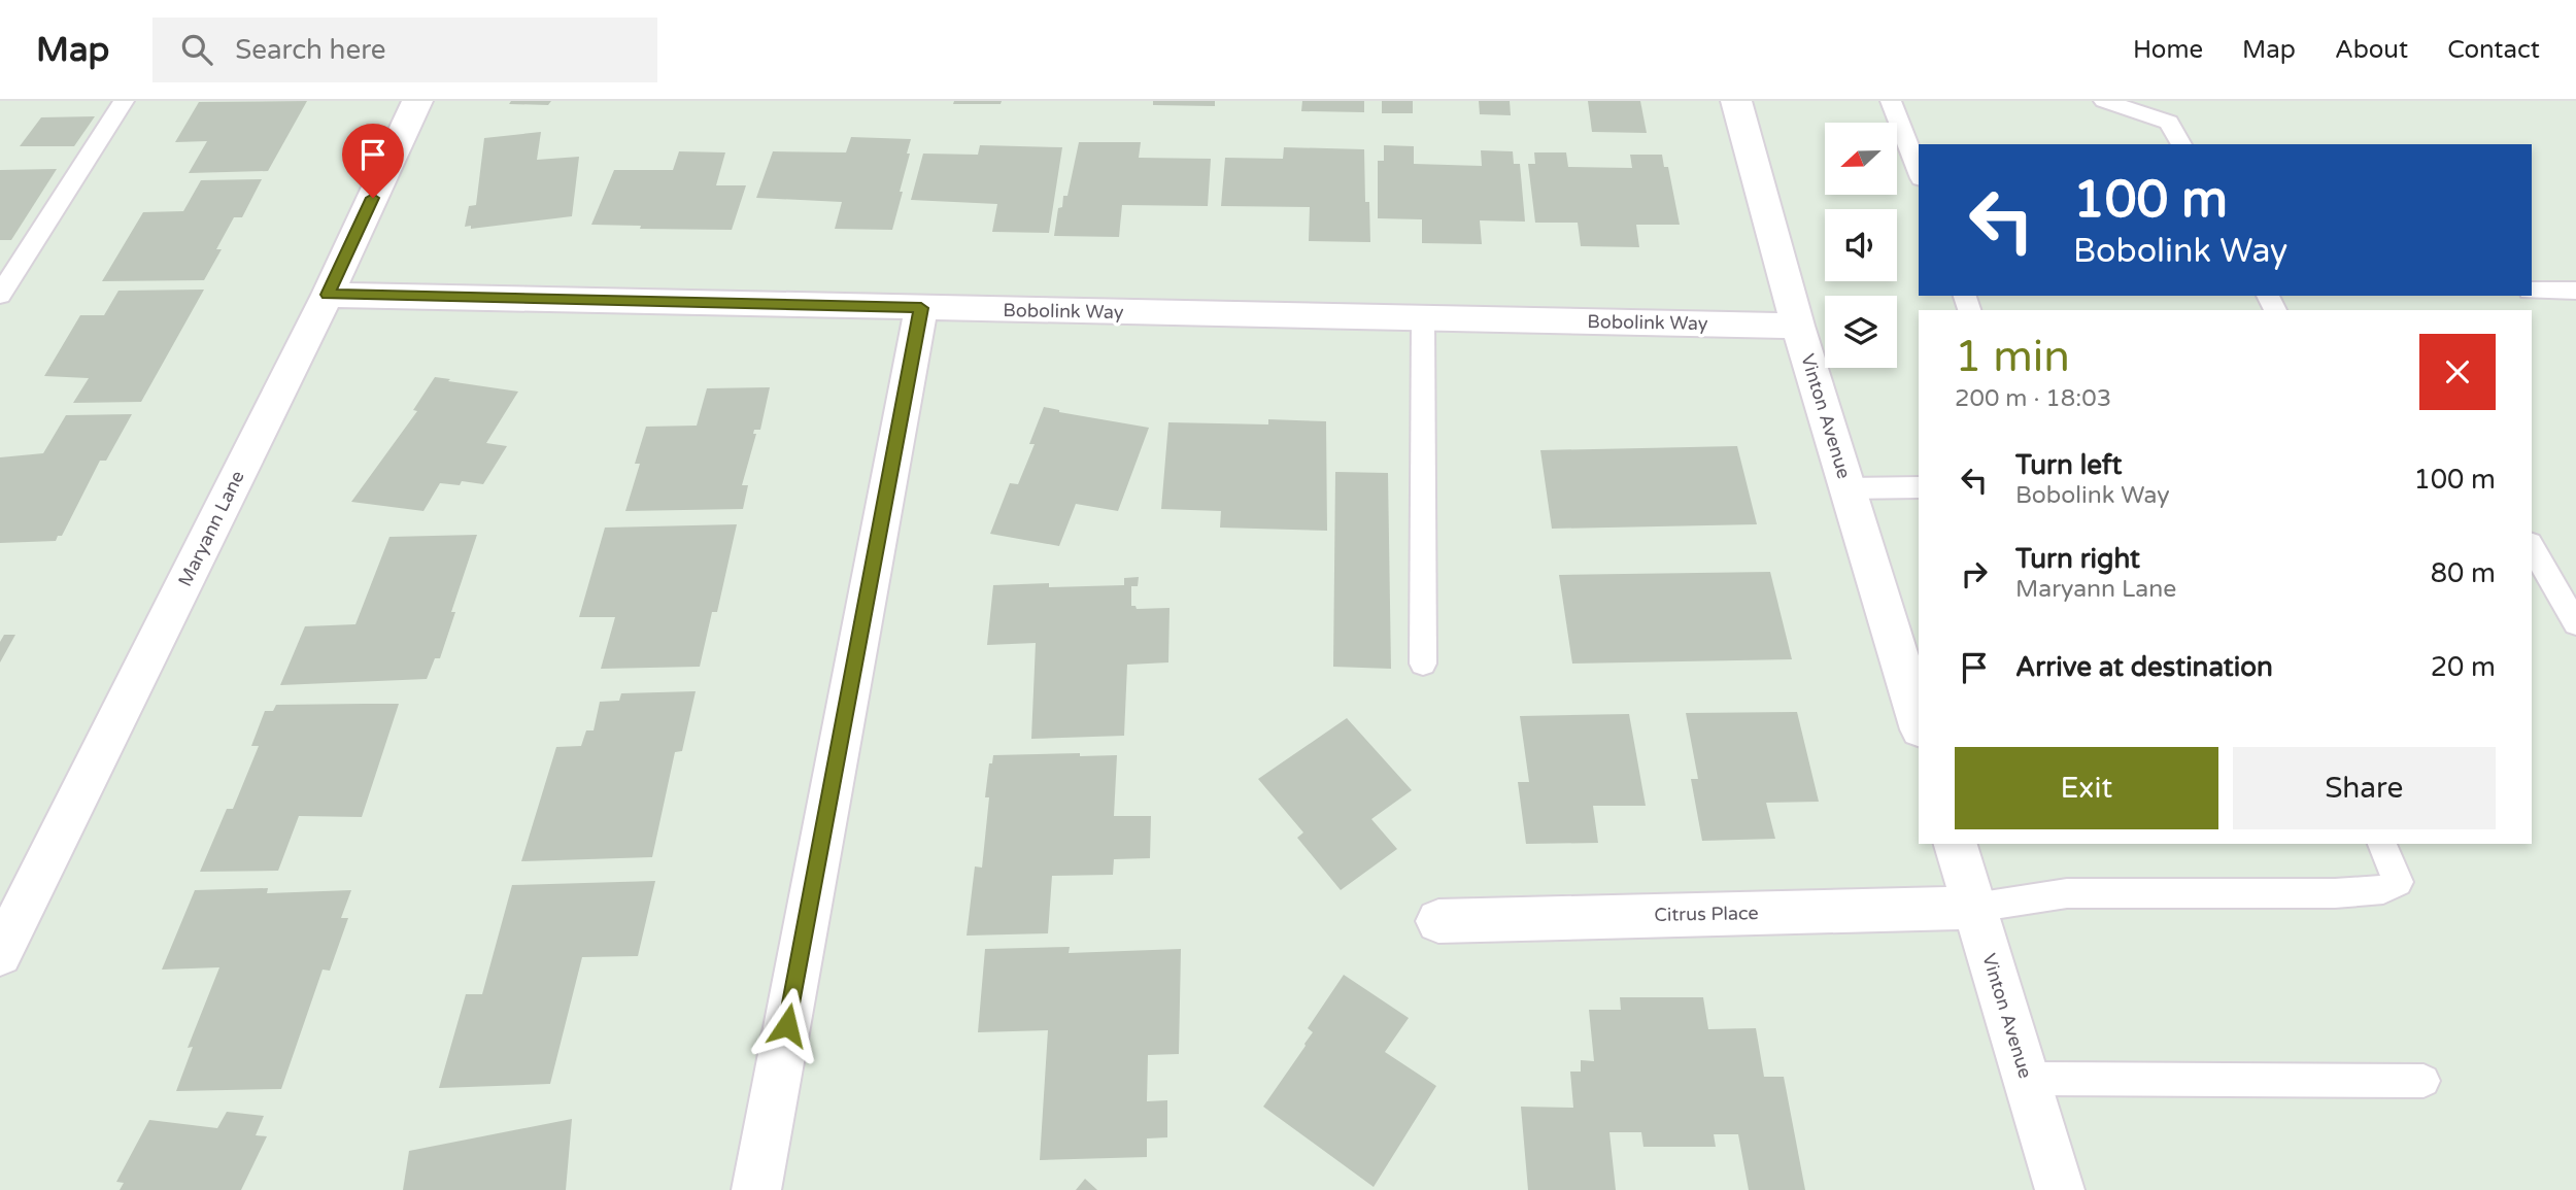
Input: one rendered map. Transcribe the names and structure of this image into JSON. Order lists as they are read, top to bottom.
{
  "streets": {
    "street": [
      "Bobolink Way",
      "Vinton Avenue",
      "Maryann Lane",
      "Citrus Place"
    ]
  },
  "crossings": [
    ["Bobolink Way", "Vinton Avenue"],
    ["Bobolink Way", "Maryann Lane"],
    ["Vinton Avenue", "Citrus Place"]
  ],
  "north": "left",
  "page": {
    "header": "Map",
    "search": "Search here",
    "nav": [
      "Home",
      "Map",
      "About",
      "Contact"
    ],
    "turn": ["100 m", "Bobolink Way"],
    "heading": ["1 min", "200 m · 18:03"],
    "list": [
      {
        "name": "Turn left",
        "note": "Bobolink Way",
        "value": "100 m"
      },
      {
        "name": "Turn right",
        "note": "Maryann Lane",
        "value": "80 m"
      },
      {
        "name": "Arrive at destination",
        "value": "20 m"
      }
    ],
    "buttons": ["Exit", "Share"]
  }
}
